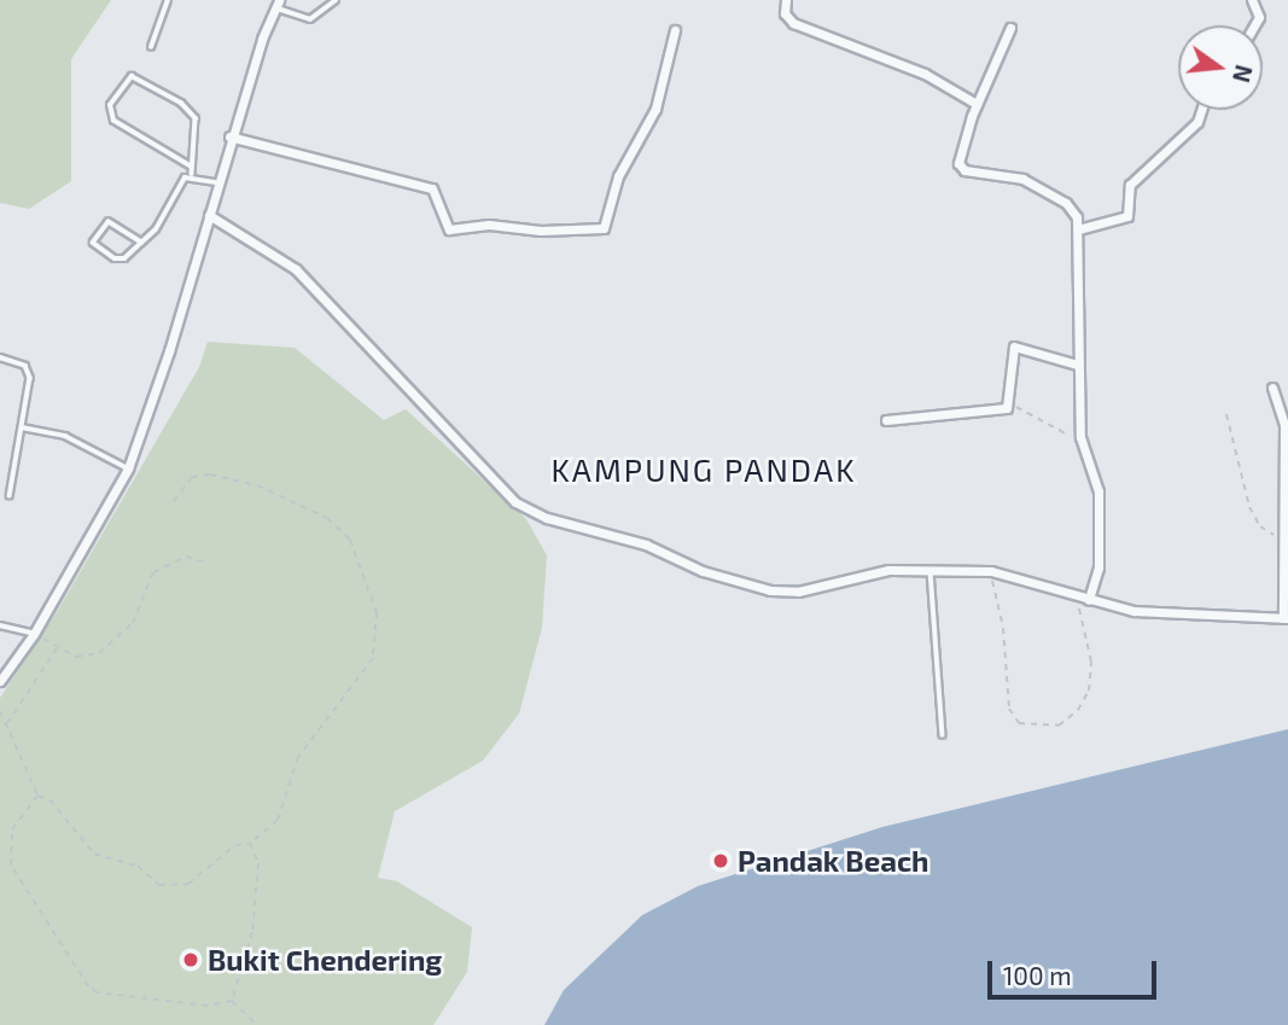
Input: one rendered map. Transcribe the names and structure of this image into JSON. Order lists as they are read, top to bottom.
{
  "districts": ["KAMPUNG PANDAK"],
  "places": ["Pandak Beach", "Bukit Chendering"],
  "scale_bar": "100 m",
  "north": "right"
}
